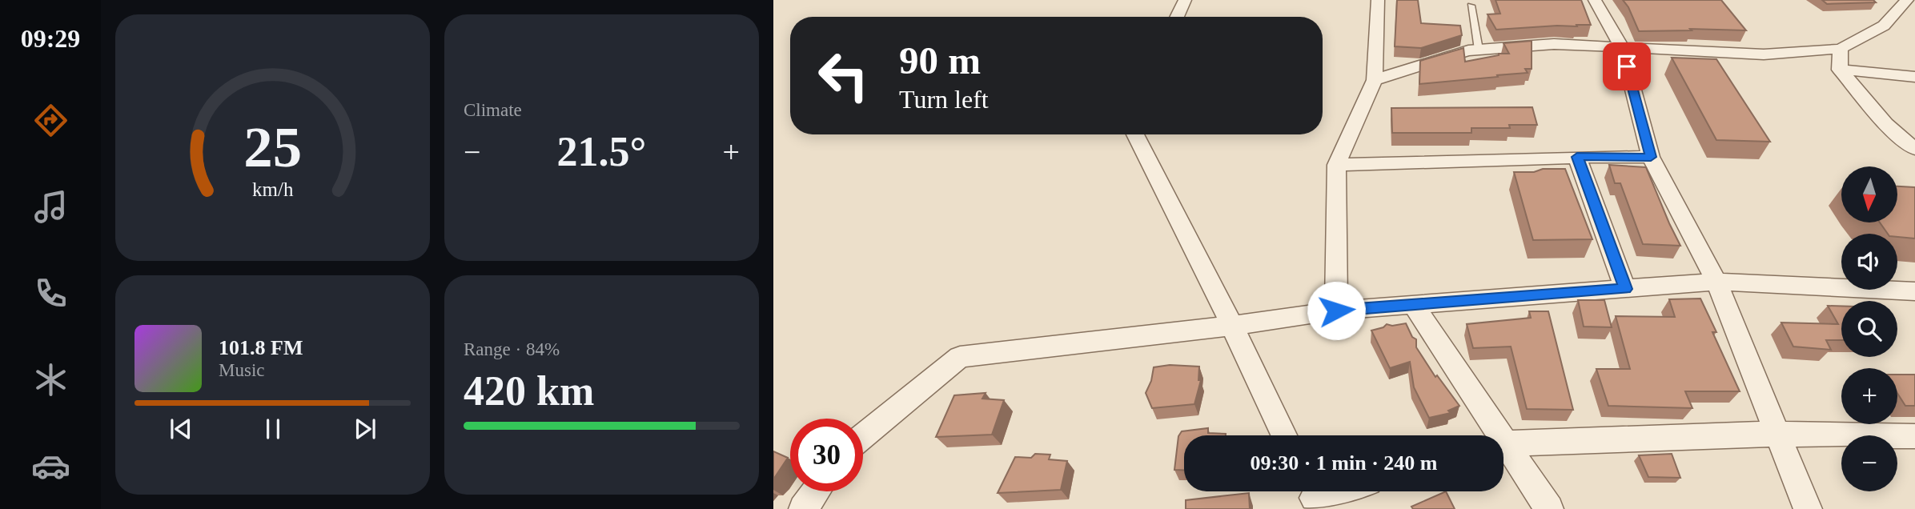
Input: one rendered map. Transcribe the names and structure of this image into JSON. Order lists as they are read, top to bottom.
{
  "north": "bottom",
  "page": {
    "tabs": "09:29",
    "tile": [
      "Climate",
      ["Range · 84%", "420 km"]
    ],
    "turn": ["90 m", "Turn left"],
    "heat": ["−", "21.5°", "+"],
    "map_buttons": ["+", "−"],
    "song": ["101.8 FM", "Music"],
    "limit": "30",
    "trip": "09:30 · 1 min · 240 m",
    "gauge": ["25", "km/h"]
  }
}
